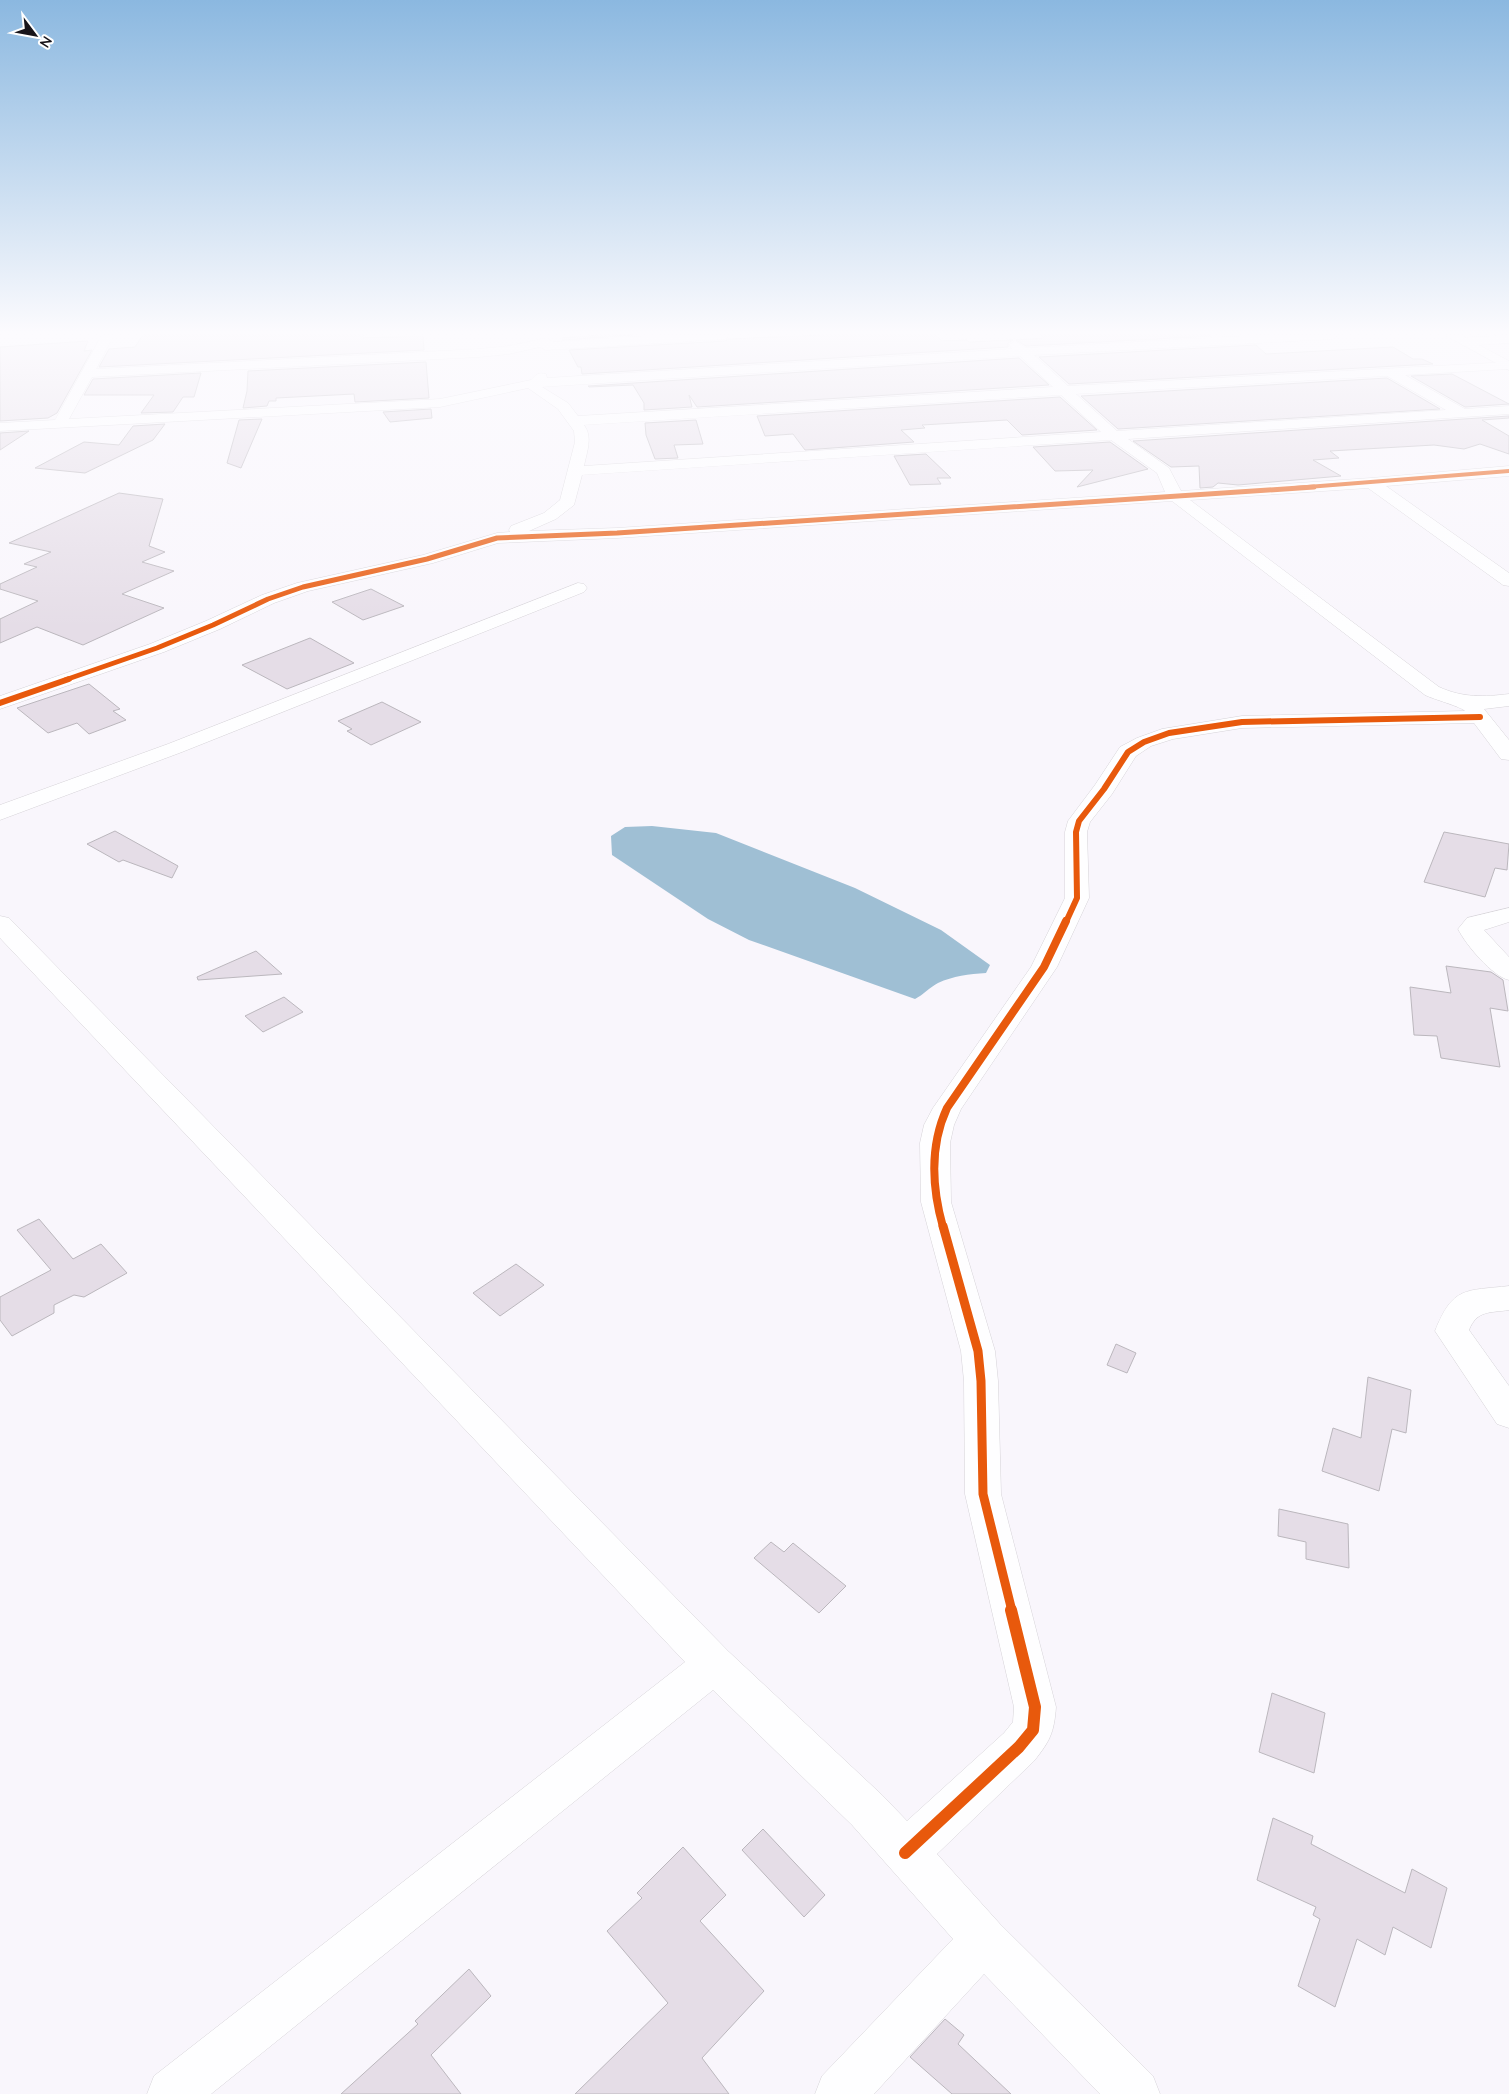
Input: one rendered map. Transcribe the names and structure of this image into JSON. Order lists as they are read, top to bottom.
{
  "north": "bottom right"
}
